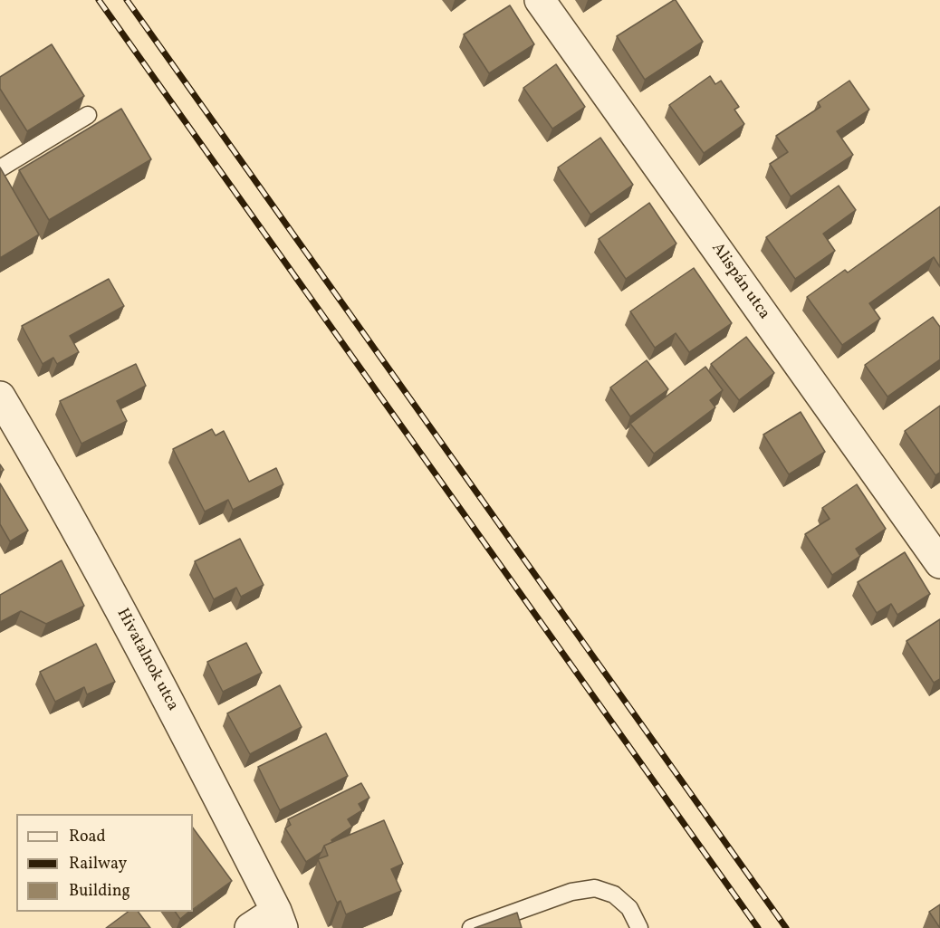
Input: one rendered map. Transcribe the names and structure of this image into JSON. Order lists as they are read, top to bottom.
{
  "streets": {
    "street": ["Alispán utca", "Hivatalnok utca"]
  },
  "legend": ["Road", "Railway", "Building"]
}
